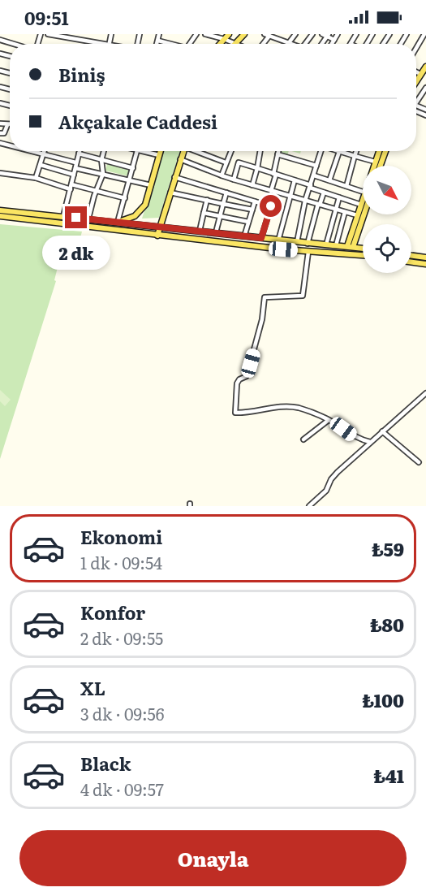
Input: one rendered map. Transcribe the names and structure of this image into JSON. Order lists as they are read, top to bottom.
{
  "north": "bottom right",
  "page": {
    "status": "09:51",
    "banner": ["Biniş", "Akçakale Caddesi"],
    "bubble": "2 dk",
    "list": [
      {
        "name": "Ekonomi",
        "note": "1 dk · 09:54",
        "value": "₺59"
      },
      {
        "name": "Konfor",
        "note": "2 dk · 09:55",
        "value": "₺80"
      },
      {
        "name": "XL",
        "note": "3 dk · 09:56",
        "value": "₺100"
      },
      {
        "name": "Black",
        "note": "4 dk · 09:57",
        "value": "₺41"
      }
    ],
    "buttons": "Onayla"
  }
}
